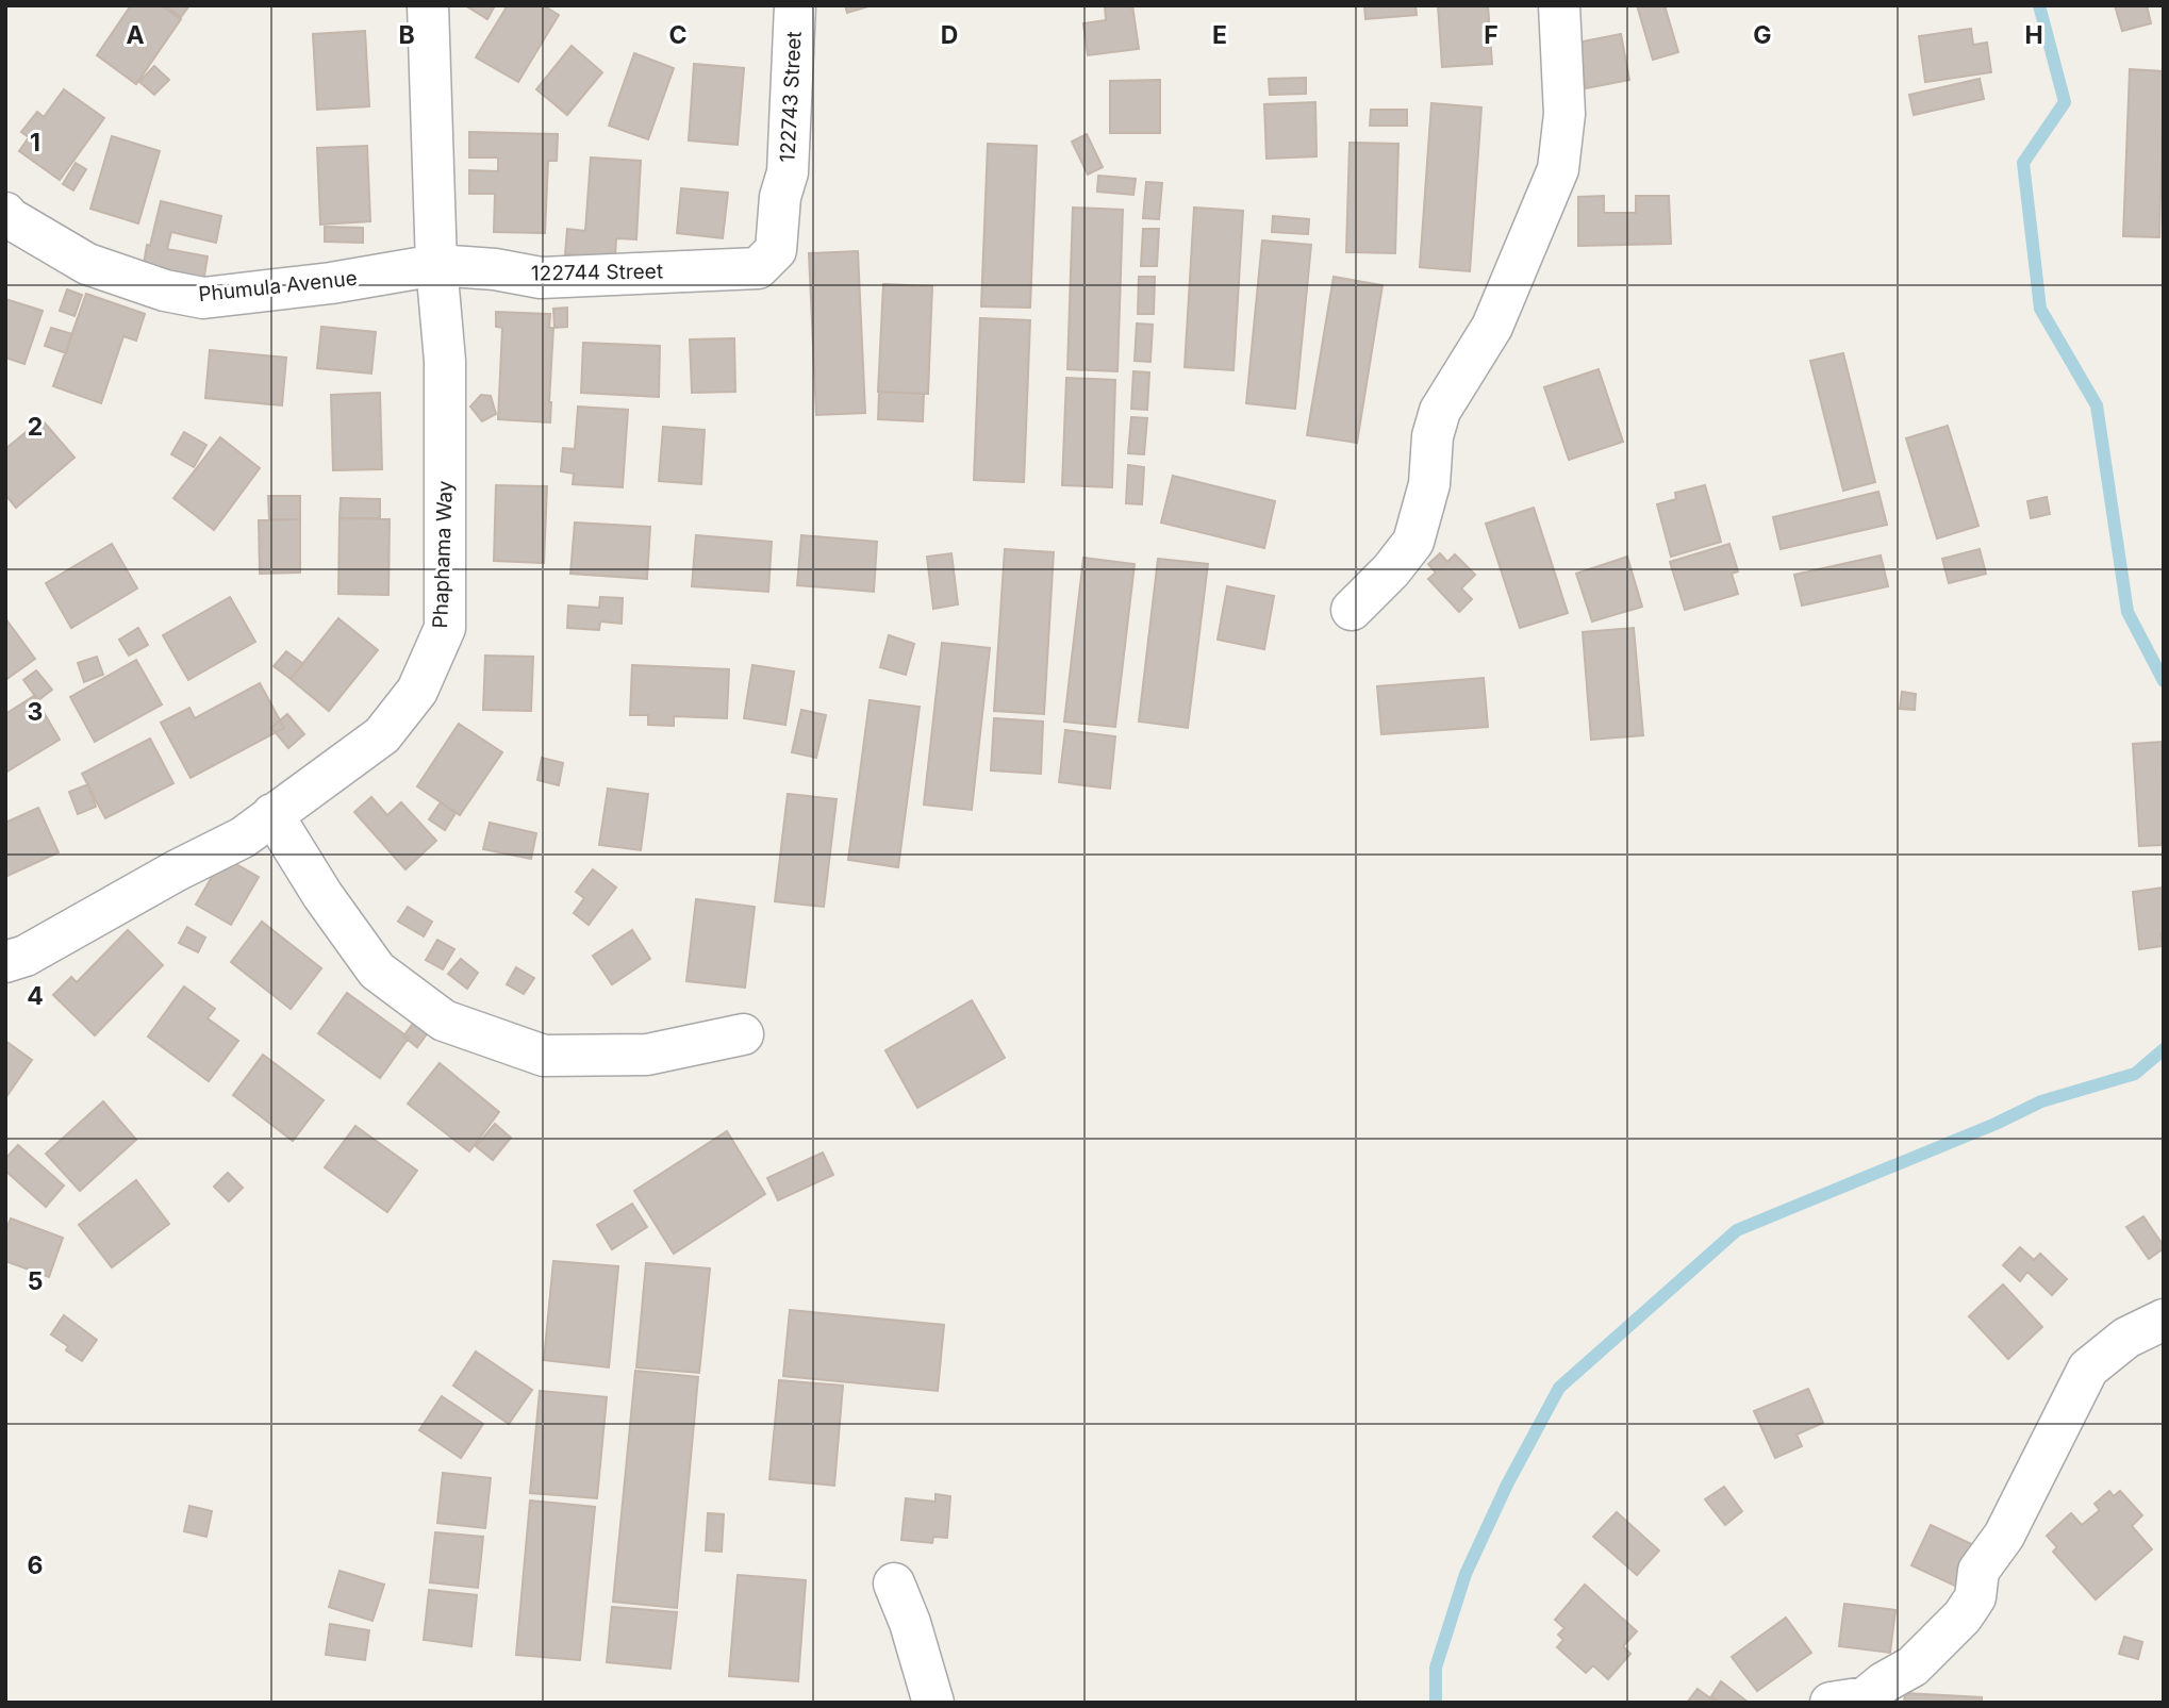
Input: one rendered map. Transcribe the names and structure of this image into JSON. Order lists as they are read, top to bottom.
{
  "streets": {
    "street": [
      "122743 Street",
      "122744 Street",
      "Phumula Avenue",
      "Phaphama Way"
    ]
  },
  "crossings": [
    ["122743 Street", "122744 Street"],
    ["122744 Street", "Phumula Avenue"],
    ["122744 Street", "Phaphama Way"],
    ["Phumula Avenue", "Phaphama Way"]
  ],
  "grid": {
    "columns": [
      "A",
      "B",
      "C",
      "D",
      "E",
      "F",
      "G",
      "H"
    ],
    "rows": [
      "1",
      "2",
      "3",
      "4",
      "5",
      "6"
    ]
  }
}
